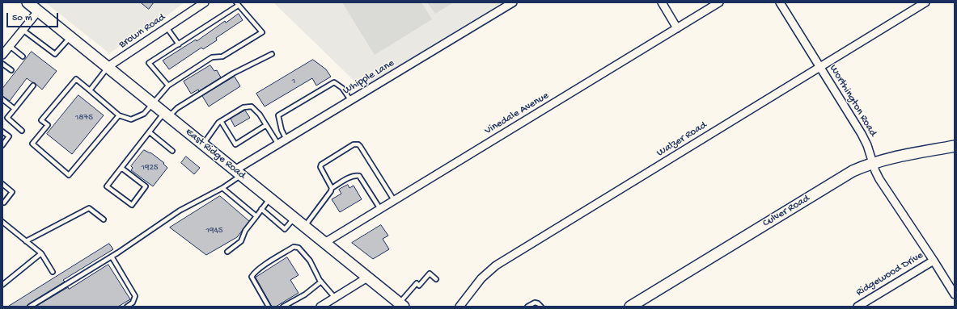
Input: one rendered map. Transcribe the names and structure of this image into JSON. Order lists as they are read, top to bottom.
{
  "streets": {
    "main road": ["East Ridge Road", "Culver Road"],
    "street": [
      "Brown Road",
      "Whipple Lane",
      "Worthington Road",
      "Vinedale Avenue",
      "Walzer Road",
      "Ridgewood Drive"
    ]
  },
  "crossings": [
    ["Brown Road", "East Ridge Road"],
    ["Whipple Lane", "East Ridge Road"],
    ["Worthington Road", "Walzer Road"],
    ["Worthington Road", "Culver Road"],
    ["Worthington Road", "Ridgewood Drive"],
    ["Vinedale Avenue", "East Ridge Road"]
  ],
  "house_numbers": [
    "1",
    "1875",
    "1925",
    "1945"
  ],
  "scale_bar": "50 m"
}
